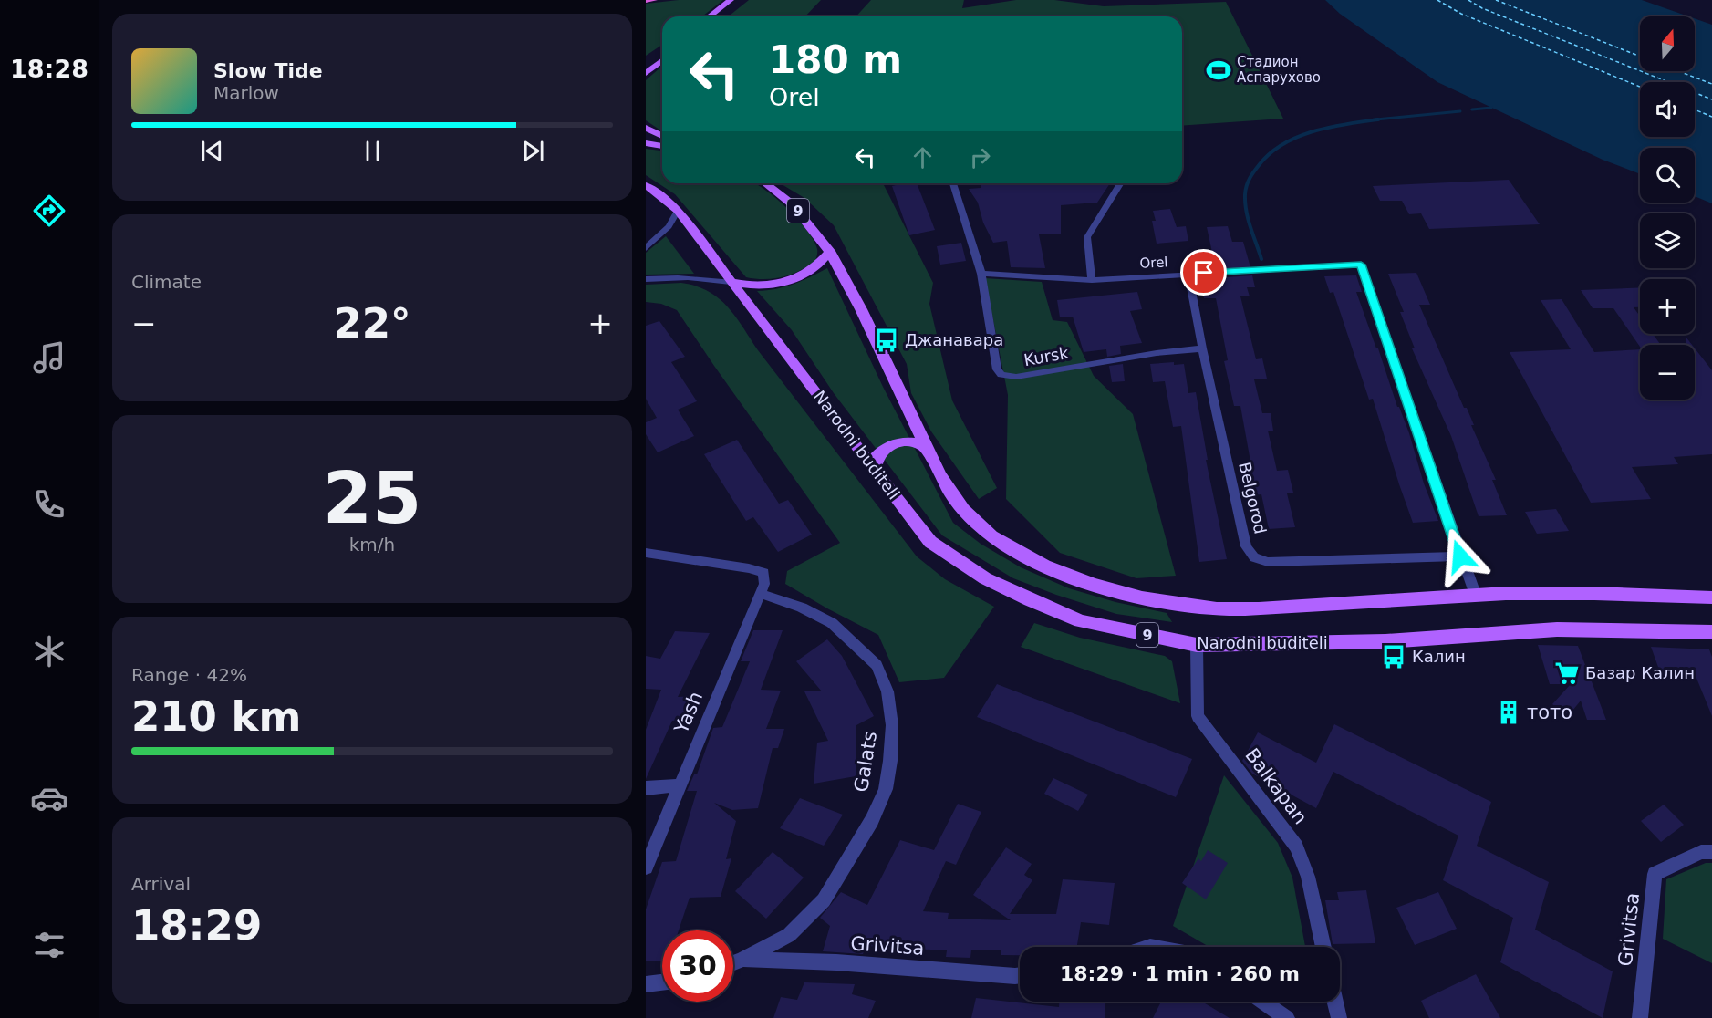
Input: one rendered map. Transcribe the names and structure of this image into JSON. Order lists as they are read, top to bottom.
{
  "streets": {
    "main road": ["9", "Narodni buditeli"],
    "street": [
      "Orel",
      "Kursk",
      "Belgorod",
      "Yash",
      "Galats",
      "Balkapan",
      "Grivitsa"
    ]
  },
  "crossings": [
    ["Orel", "Kursk"],
    ["Orel", "Belgorod"],
    ["Kursk", "Belgorod"],
    ["Narodni buditeli", "Balkapan"],
    ["Yash", "Galats"],
    ["Galats", "Grivitsa"]
  ],
  "places": {
    "sports": ["Стадион Аспарухово"],
    "bus stop": ["Джанавара", "Калин"],
    "supermarket": ["Базар Калин"],
    "building": ["тото"]
  },
  "north": "top",
  "page": {
    "tabs": "18:28",
    "map_buttons": ["+", "−"],
    "turn": ["180 m", "Orel"],
    "song": ["Slow Tide", "Marlow"],
    "tile": [
      "Climate",
      ["25", "km/h"],
      ["Range · 42%", "210 km"],
      ["Arrival", "18:29"]
    ],
    "heat": ["−", "22°", "+"],
    "limit": "30",
    "trip": "18:29 · 1 min · 260 m"
  }
}
